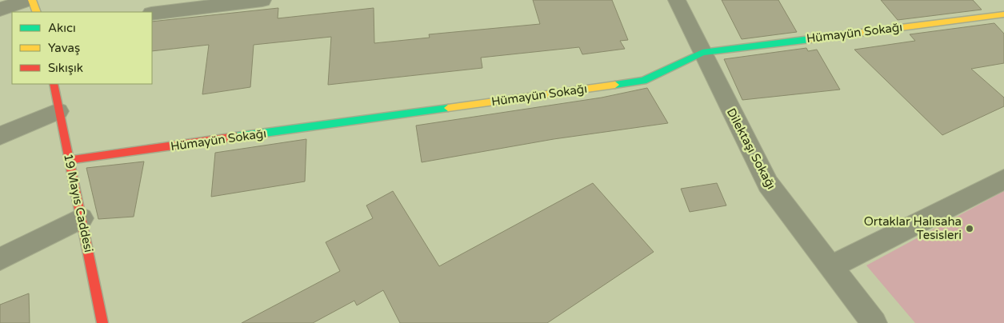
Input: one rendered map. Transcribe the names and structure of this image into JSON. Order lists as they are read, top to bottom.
{
  "streets": {
    "street": ["Hümayün Sokağı", "Dilektaşı Sokağı", "19 Mayıs Caddesi"]
  },
  "crossings": [
    ["Hümayün Sokağı", "Dilektaşı Sokağı"],
    ["Hümayün Sokağı", "19 Mayıs Caddesi"]
  ],
  "places": ["Ortaklar Halısaha Tesisleri"],
  "legend": ["Akıcı", "Yavaş", "Sıkışık"]
}
